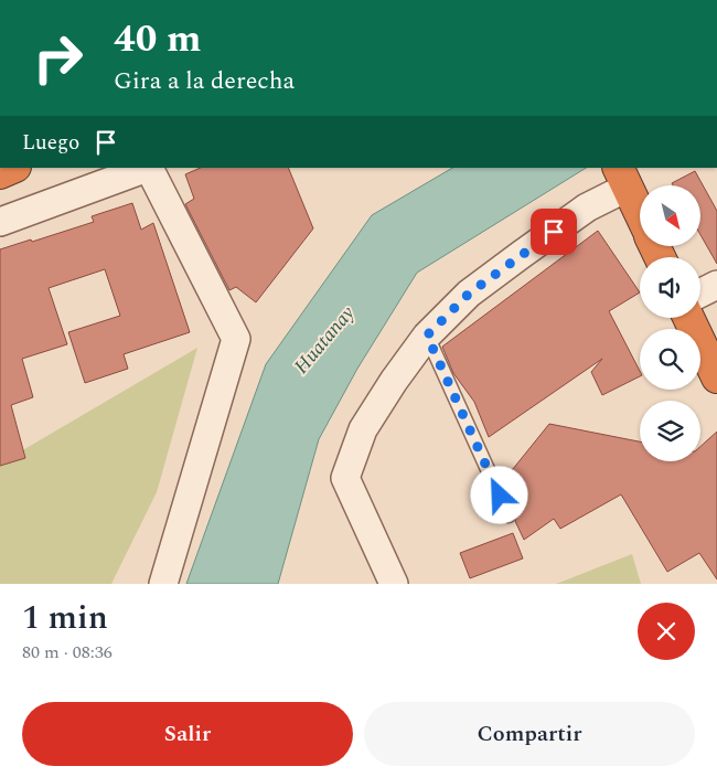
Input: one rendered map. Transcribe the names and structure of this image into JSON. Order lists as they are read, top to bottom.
{
  "water": ["Huatanay"],
  "north": "bottom right",
  "page": {
    "turn": ["40 m", "Gira a la derecha"],
    "then": "Luego",
    "heading": ["1 min", "80 m · 08:36"],
    "buttons": ["Salir", "Compartir"]
  }
}
